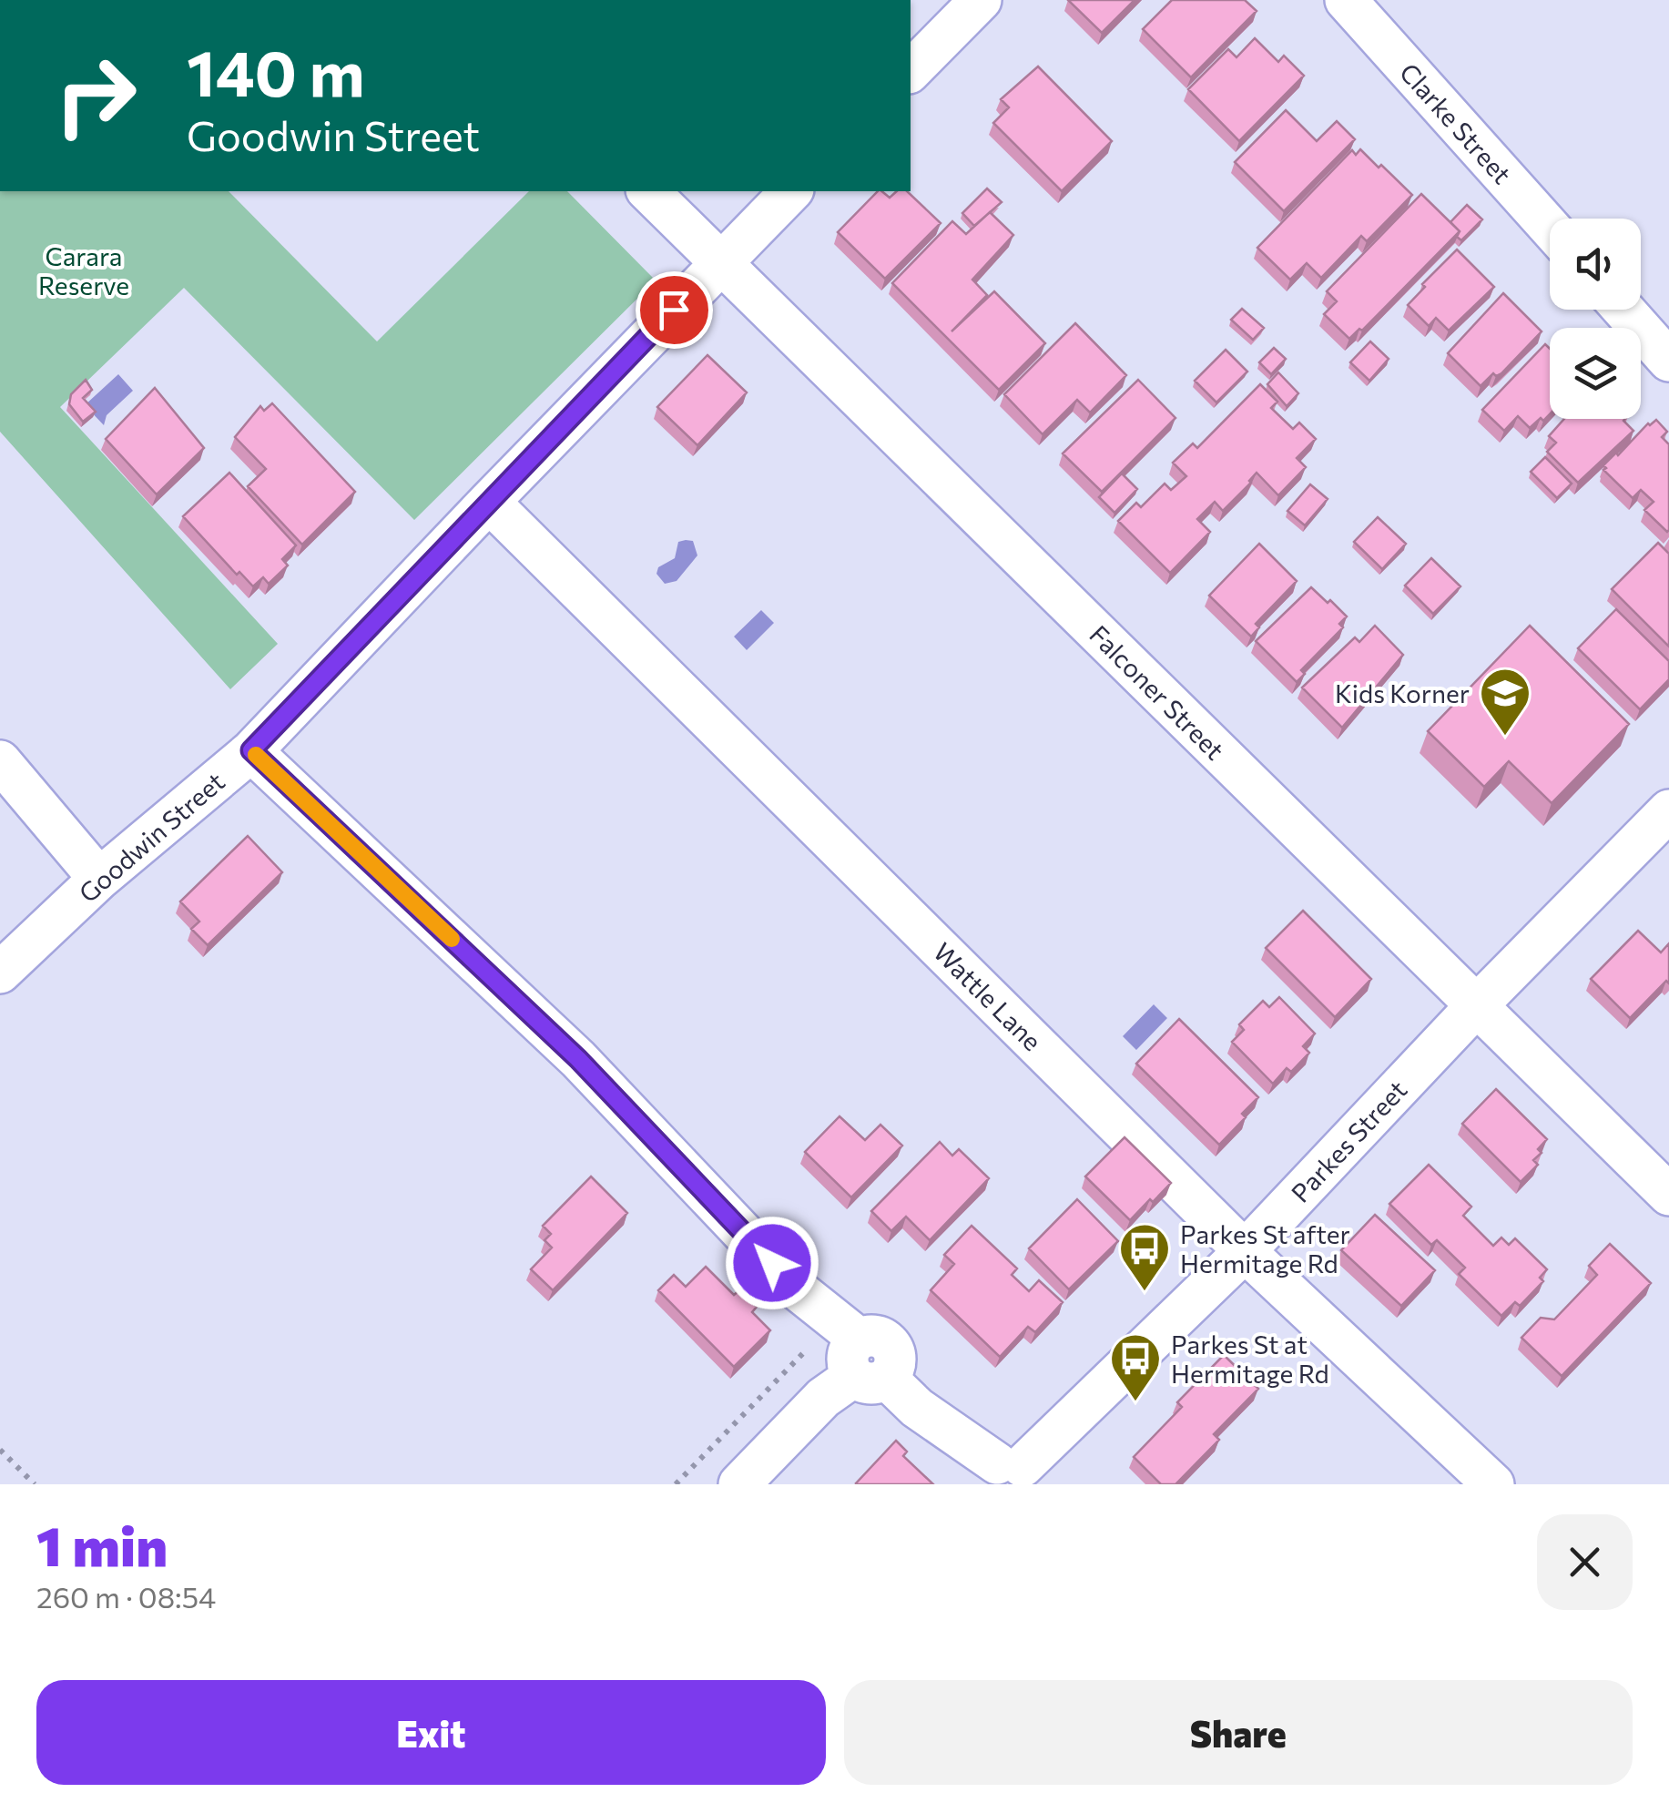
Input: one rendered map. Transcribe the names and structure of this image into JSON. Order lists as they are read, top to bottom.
{
  "streets": {
    "street": [
      "Clarke Street",
      "Falconer Street",
      "Goodwin Street",
      "Wattle Lane",
      "Parkes Street"
    ]
  },
  "crossings": [
    ["Falconer Street", "Goodwin Street"],
    ["Falconer Street", "Parkes Street"],
    ["Goodwin Street", "Wattle Lane"],
    ["Wattle Lane", "Parkes Street"]
  ],
  "parks": ["Carara Reserve"],
  "places": {
    "school or university": ["Kids Korner"],
    "bus stop": ["Parkes St after Hermitage Rd", "Parkes St at Hermitage Rd"]
  },
  "page": {
    "turn": ["140 m", "Goodwin Street"],
    "heading": ["1 min", "260 m · 08:54"],
    "buttons": ["Exit", "Share"]
  }
}
